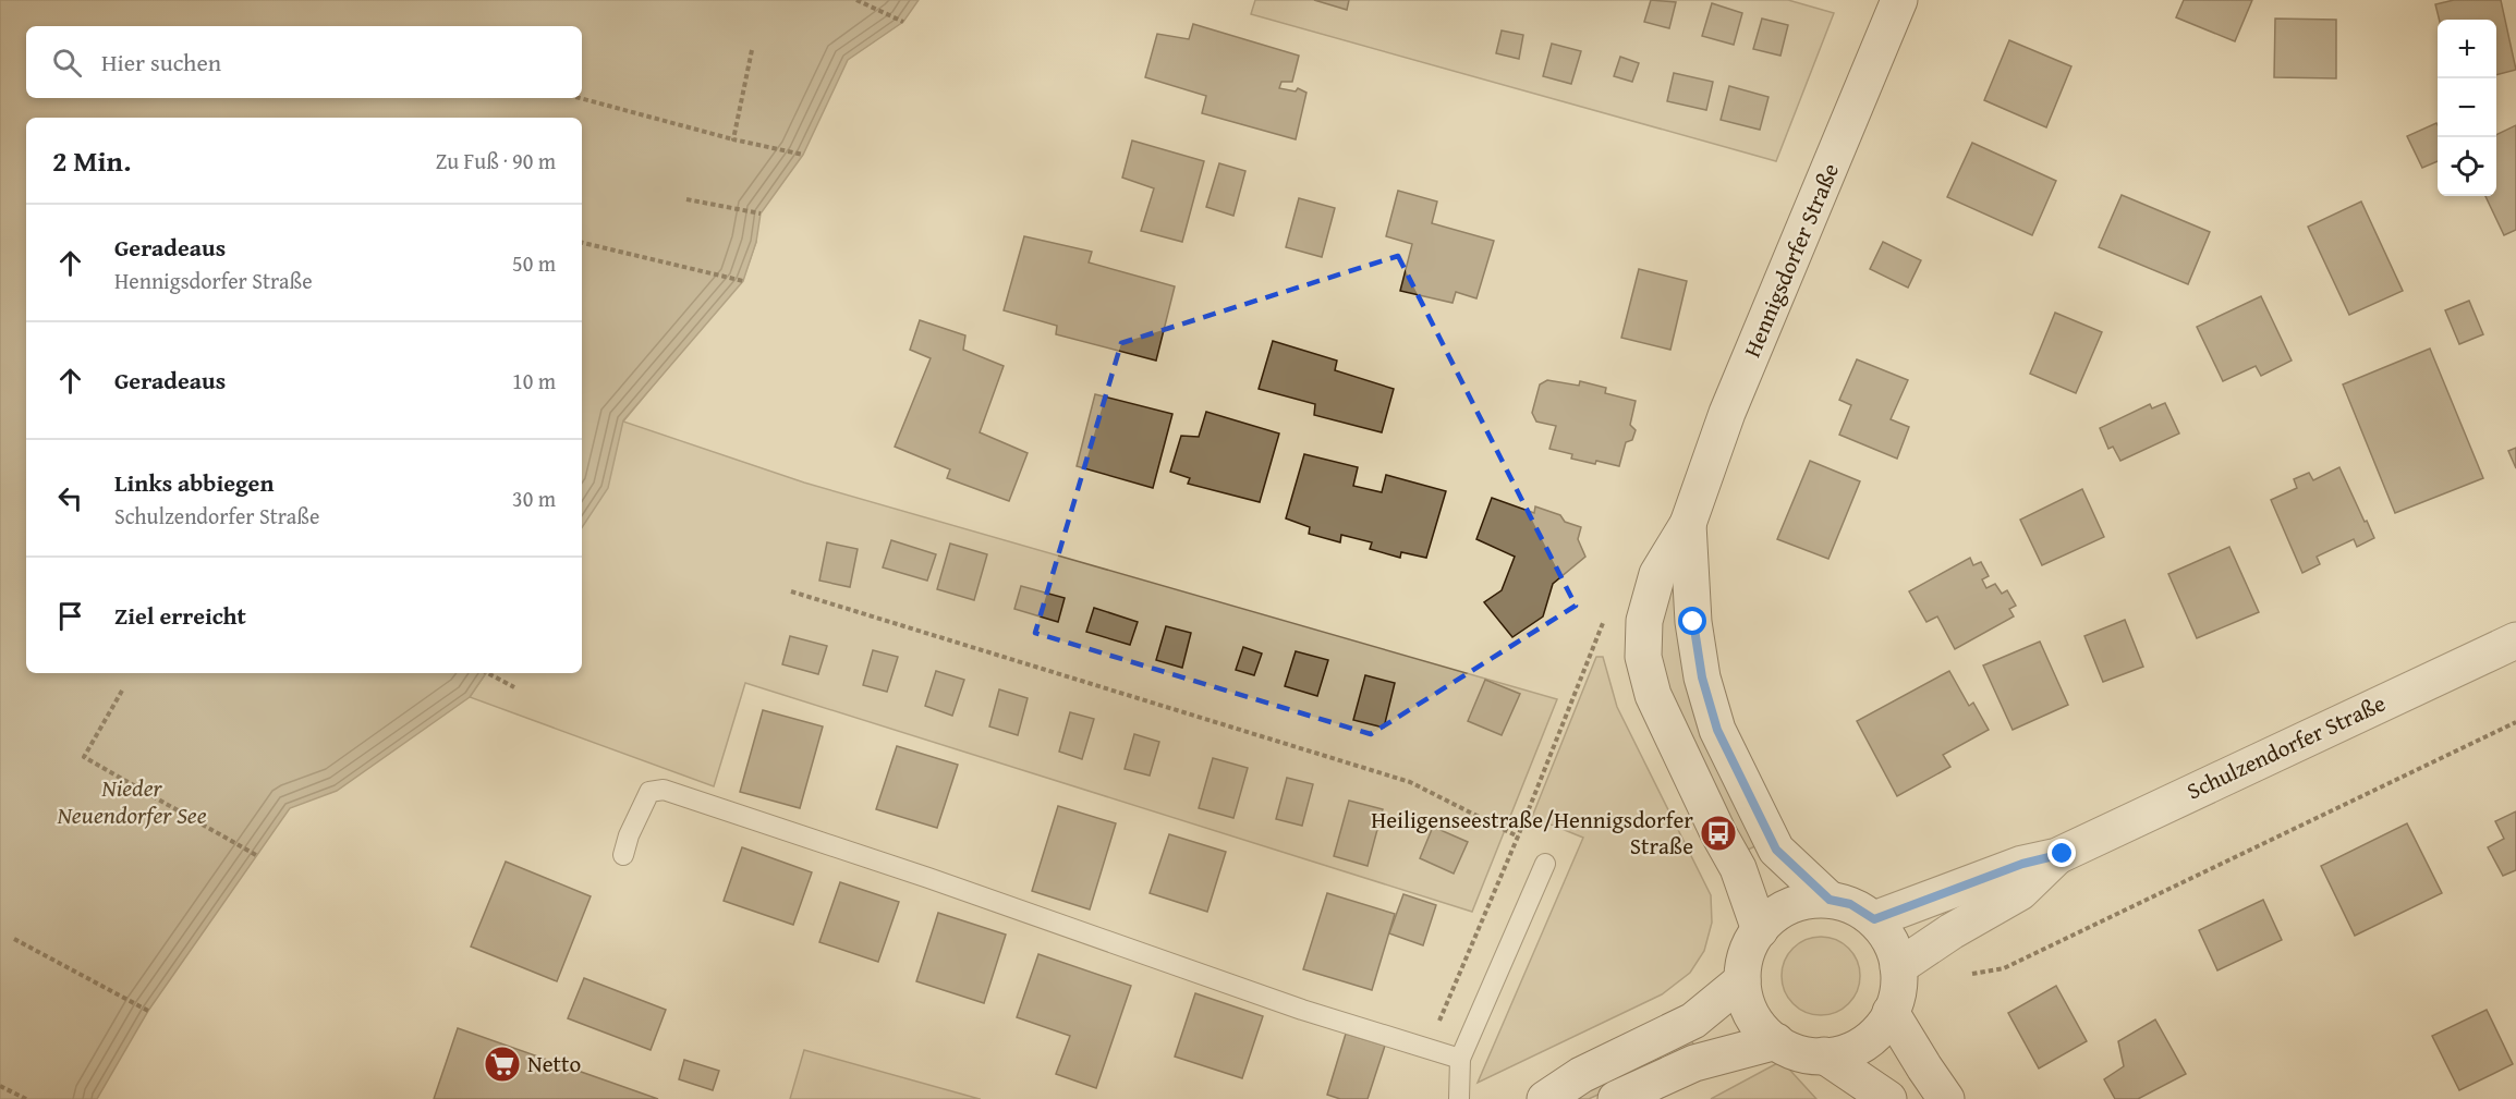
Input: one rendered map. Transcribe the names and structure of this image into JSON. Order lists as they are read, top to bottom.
{
  "streets": {
    "main road": ["Hennigsdorfer Straße", "Schulzendorfer Straße"]
  },
  "crossings": [
    ["Hennigsdorfer Straße", "Schulzendorfer Straße"]
  ],
  "water": ["Nieder Neuendorfer See"],
  "places": {
    "bus stop": ["Heiligenseestraße/Hennigsdorfer Straße"],
    "supermarket": ["Netto"]
  },
  "page": {
    "map_buttons": ["+", "−"],
    "search": "Hier suchen",
    "heading": ["2 Min.", "Zu Fuß · 90 m"],
    "list": [
      ["Geradeaus", "Hennigsdorfer Straße", "50 m"],
      ["Geradeaus", "10 m"],
      ["Links abbiegen", "Schulzendorfer Straße", "30 m"],
      "Ziel erreicht"
    ]
  }
}
